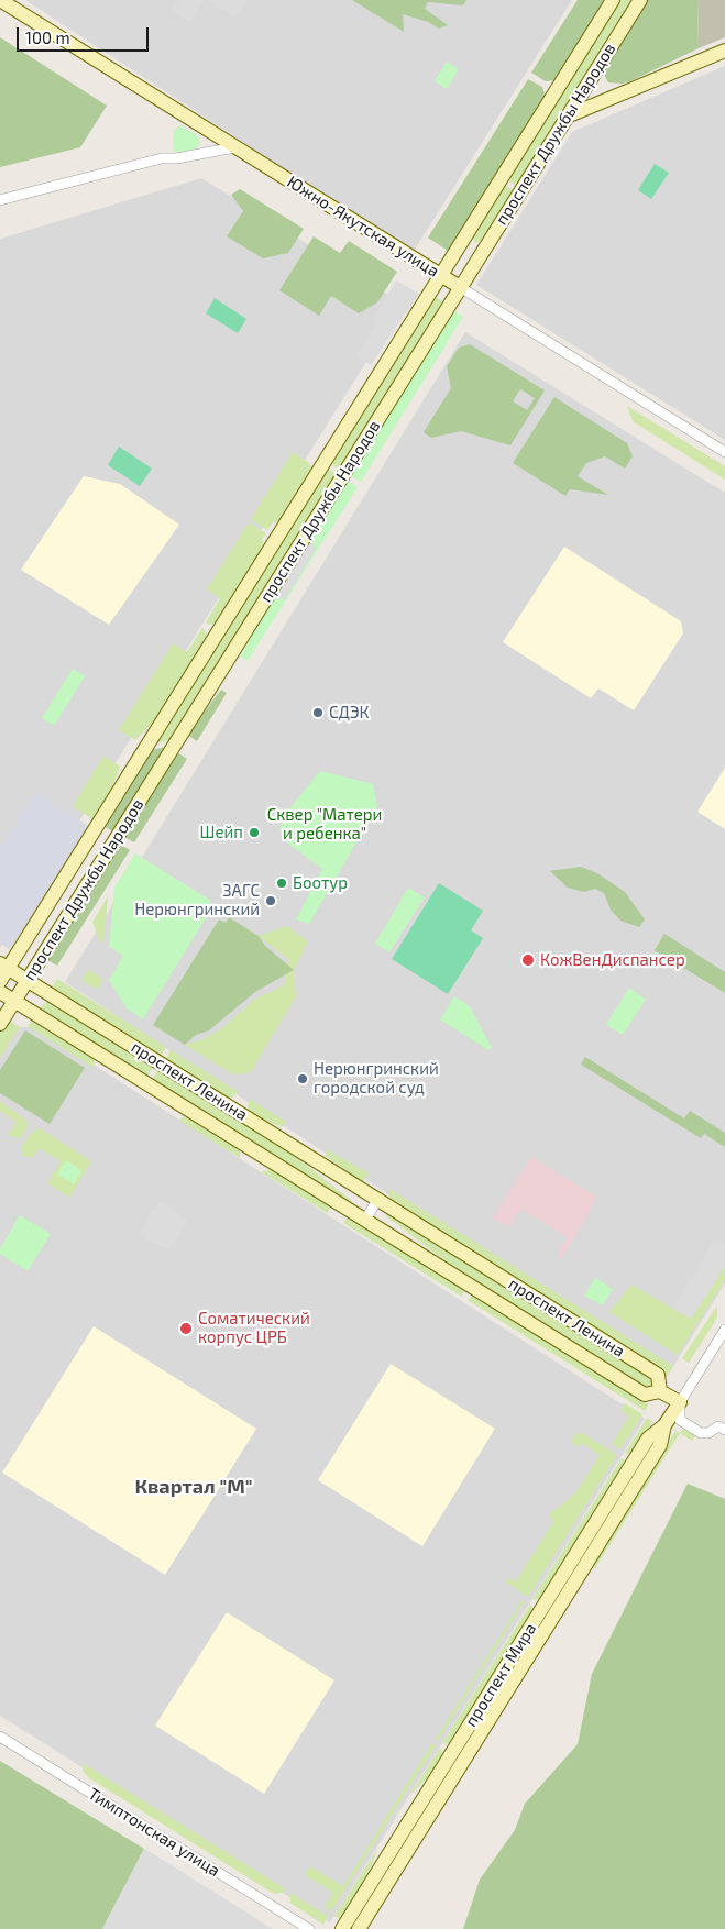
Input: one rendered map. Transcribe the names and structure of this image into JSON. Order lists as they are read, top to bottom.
{
  "streets": {
    "street": [
      "проспект Дружбы Народов",
      "Южно-Якутская улица",
      "проспект Ленина",
      "проспект Мира",
      "Тимптонская улица"
    ]
  },
  "crossings": [
    ["проспект Дружбы Народов", "Южно-Якутская улица"],
    ["проспект Дружбы Народов", "проспект Ленина"],
    ["проспект Ленина", "проспект Мира"]
  ],
  "districts": ["Квартал \"М\""],
  "parks": ["Сквер \"Матери и ребенка\""],
  "places": [
    "СДЭК",
    "Шейп",
    "Боотур",
    "ЗАГС Нерюнгринский",
    "КожВенДиспансер",
    "Нерюнгринский городской суд",
    "Соматический корпус ЦРБ"
  ],
  "scale_bar": "100 m"
}
